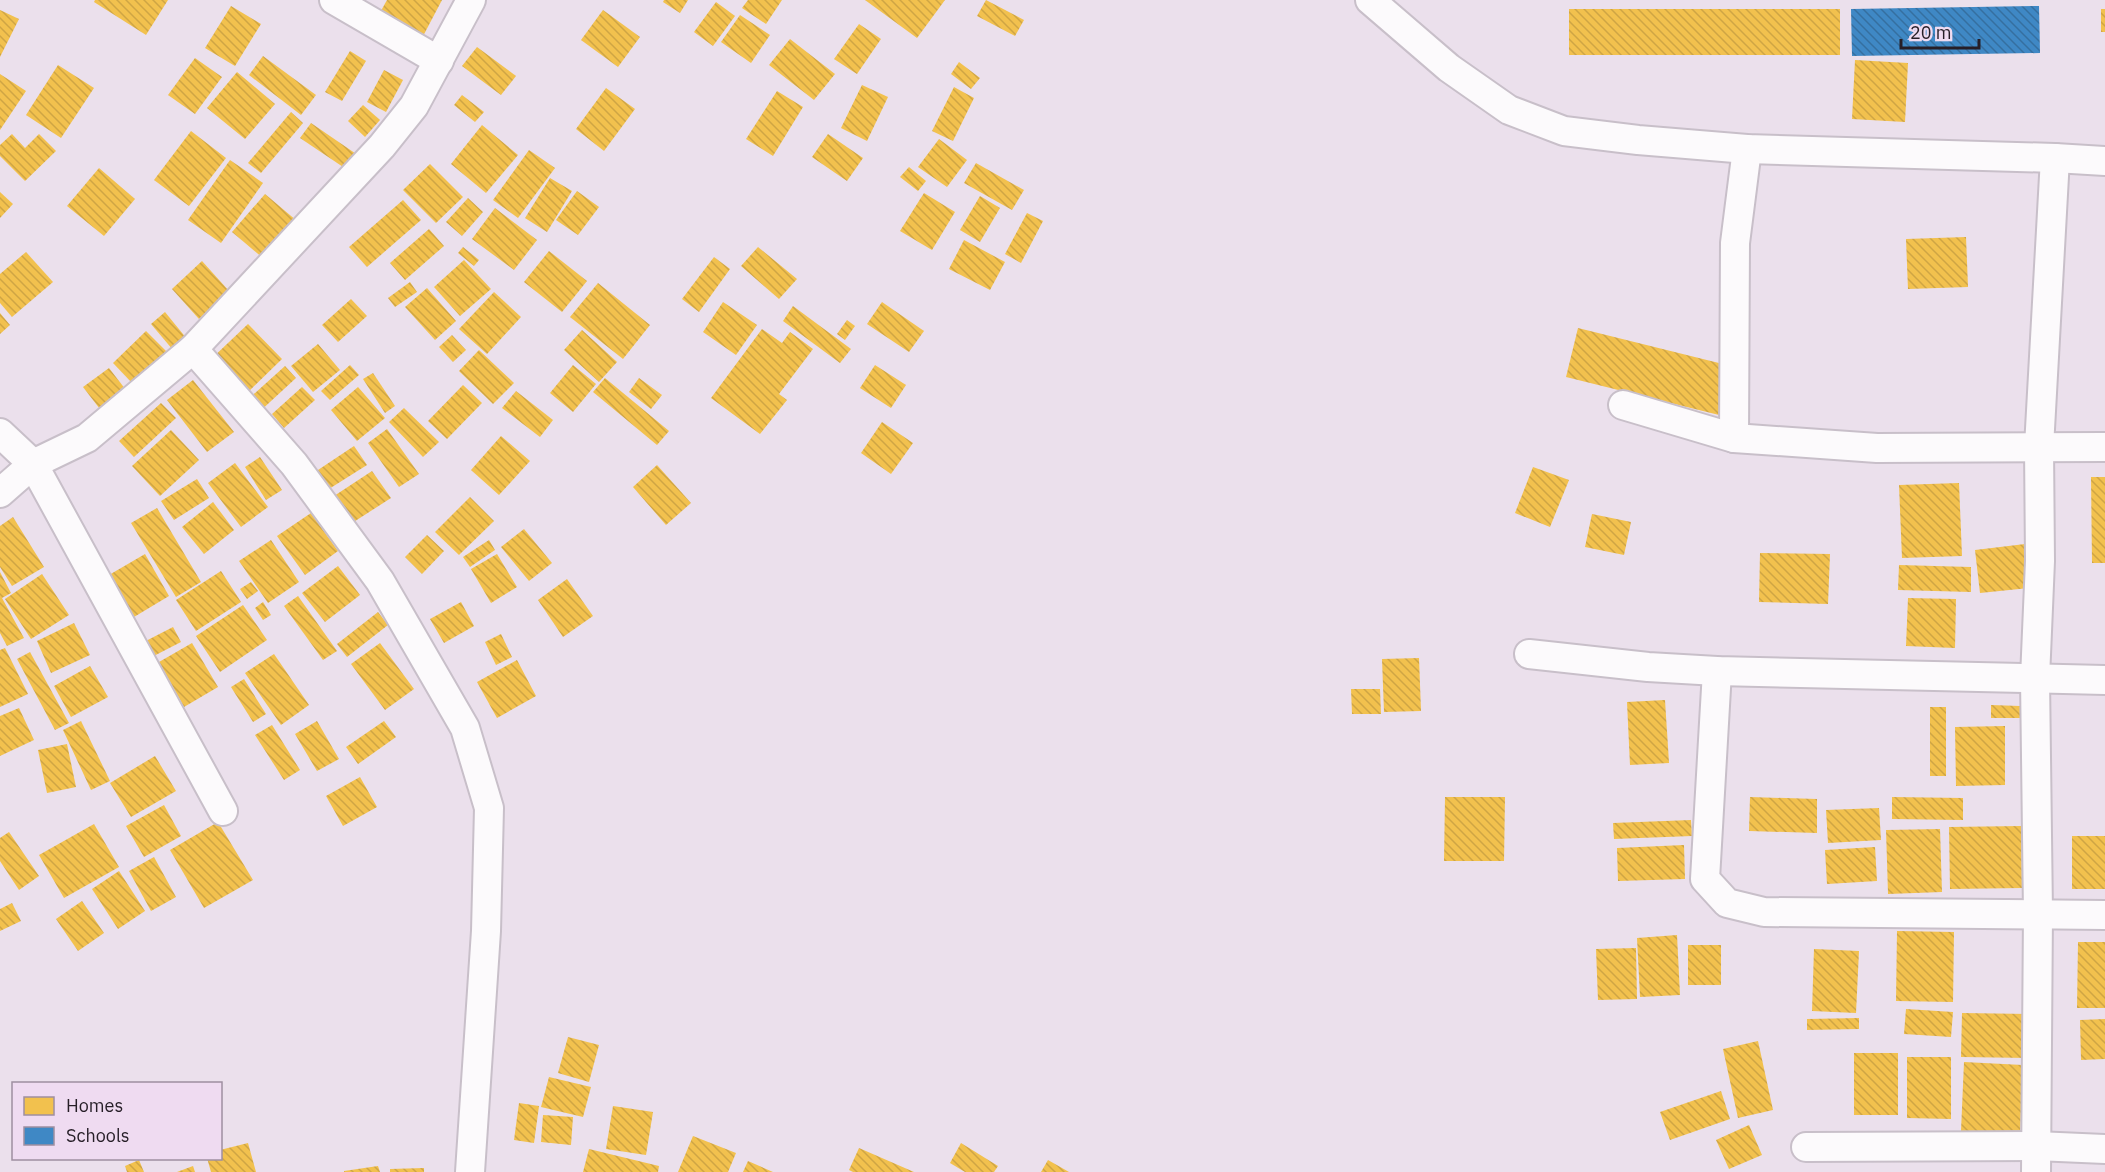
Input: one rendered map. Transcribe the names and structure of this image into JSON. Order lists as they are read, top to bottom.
{
  "legend": ["Homes", "Schools"],
  "scale_bar": "20 m"
}
